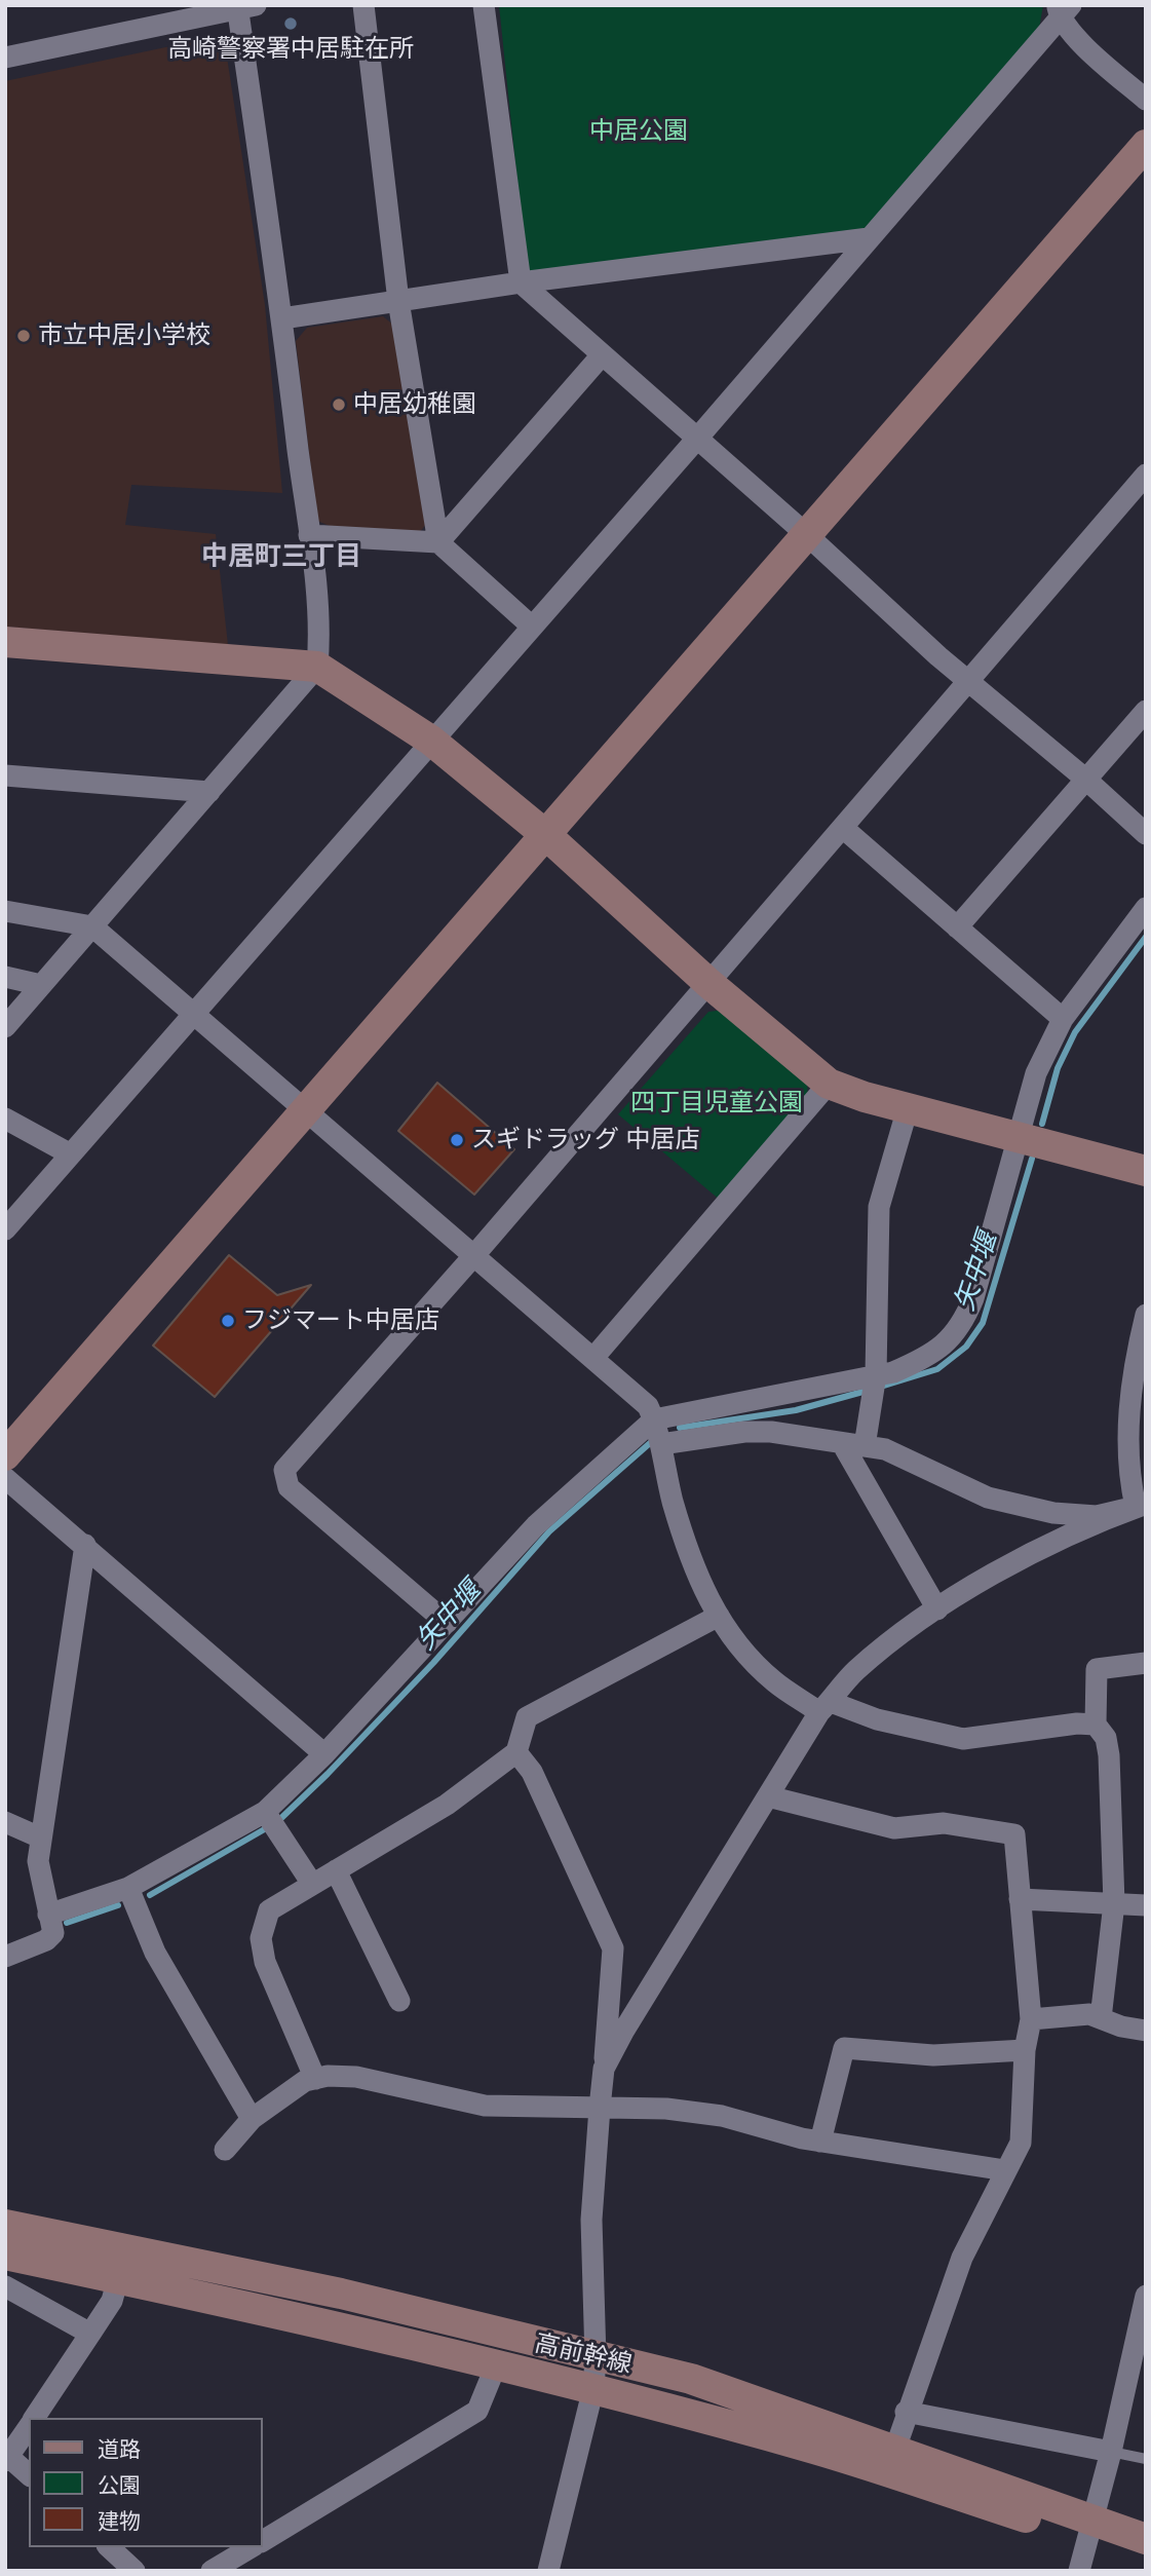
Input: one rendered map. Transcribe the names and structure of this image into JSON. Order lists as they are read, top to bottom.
{
  "streets": {
    "street": ["高前幹線"]
  },
  "districts": ["中居町三丁目"],
  "water": ["矢中堰"],
  "parks": ["中居公園", "四丁目児童公園"],
  "places": [
    "高崎警察署中居駐在所",
    "市立中居小学校",
    "中居幼稚園",
    "スギドラッグ 中居店",
    "フジマート中居店"
  ],
  "legend": ["道路", "公園", "建物"]
}
